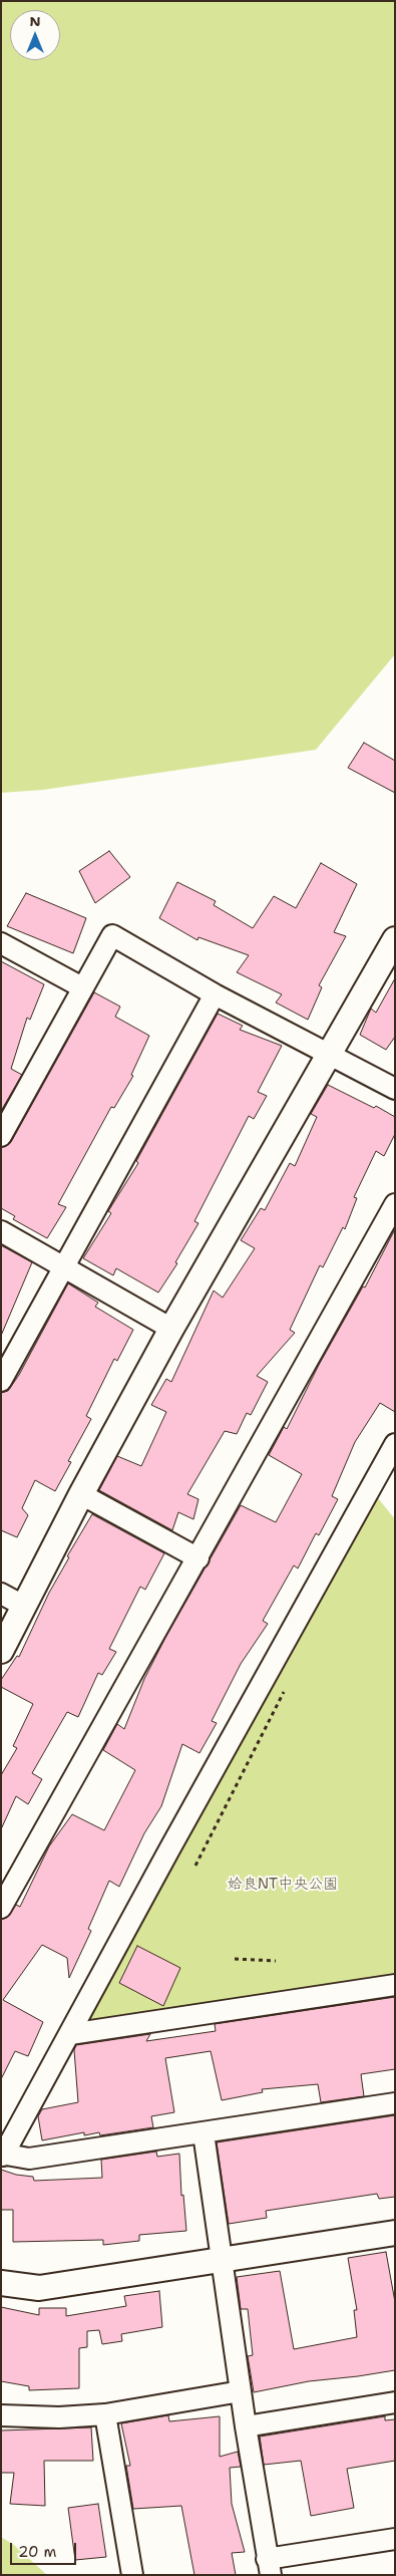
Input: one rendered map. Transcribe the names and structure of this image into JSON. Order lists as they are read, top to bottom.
{
  "parks": ["姶良NT中央公園"],
  "scale_bar": "20 m",
  "north": "top"
}
